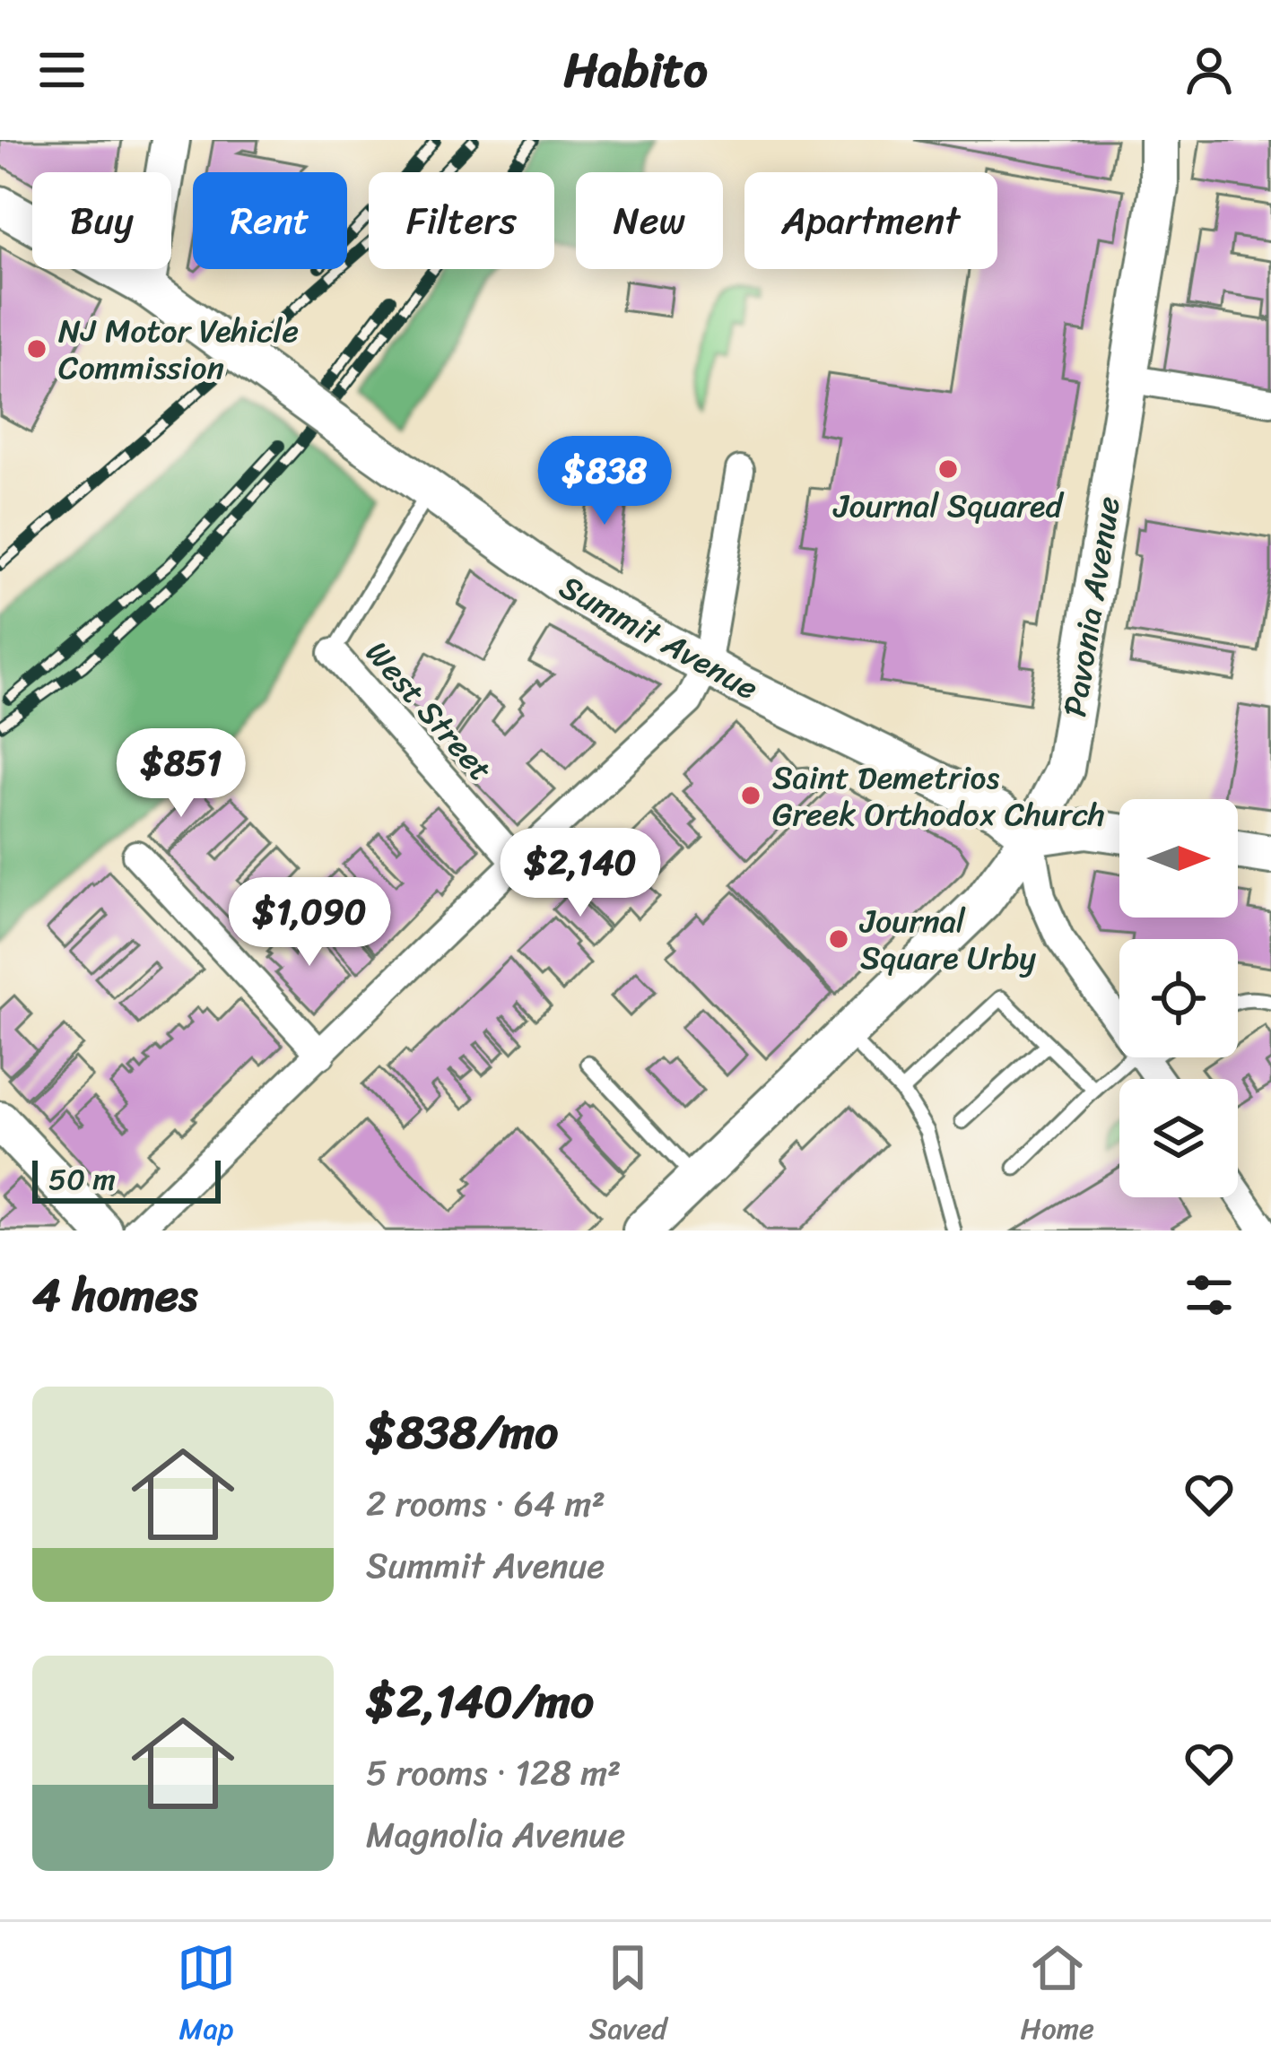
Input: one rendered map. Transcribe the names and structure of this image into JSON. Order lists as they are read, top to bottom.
{
  "streets": {
    "street": ["Pavonia Avenue", "Summit Avenue", "West Street"]
  },
  "crossings": [
    ["Pavonia Avenue", "Summit Avenue"]
  ],
  "places": [
    "NJ Motor Vehicle Commission",
    "Journal Squared",
    "Saint Demetrios Greek Orthodox Church",
    "Journal Square Urby"
  ],
  "scale_bar": "50 m",
  "north": "right",
  "page": {
    "header": "Habito",
    "chip": [
      "Buy",
      "Rent",
      "Filters",
      "New",
      "Apartment"
    ],
    "price": [
      "$838",
      "$851",
      "$2,140",
      "$1,090"
    ],
    "scale": "50 m",
    "heading": "4 homes",
    "list": [
      {
        "name": "$838/mo",
        "note": "2 rooms · 64 m² · Summit Avenue"
      },
      {
        "name": "$2,140/mo",
        "note": "5 rooms · 128 m² · Magnolia Avenue"
      }
    ],
    "tabs": ["Map", "Saved", "Home"]
  }
}
